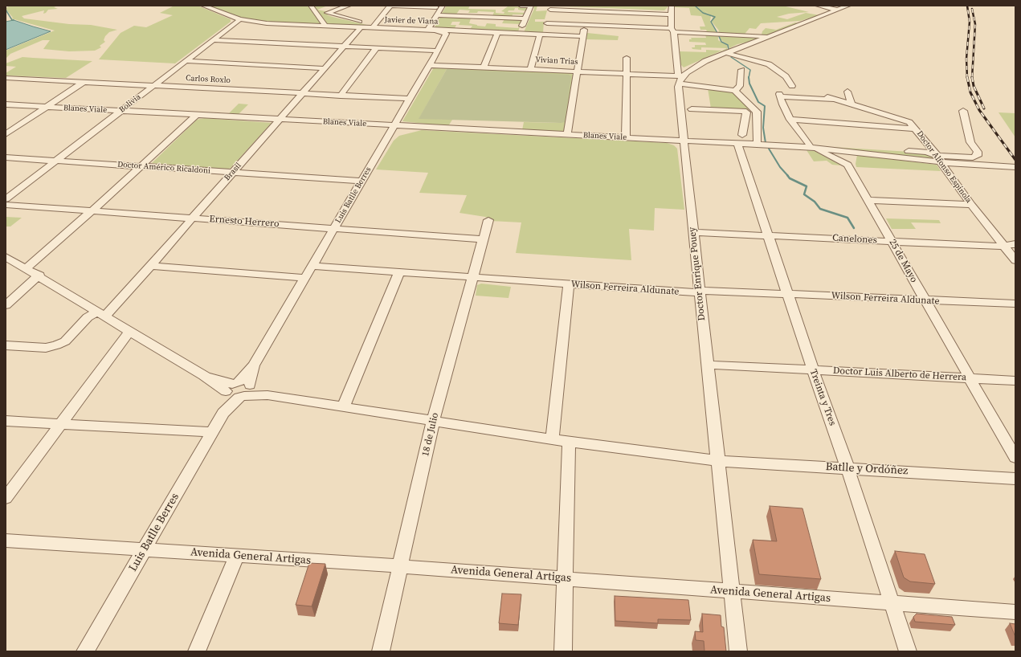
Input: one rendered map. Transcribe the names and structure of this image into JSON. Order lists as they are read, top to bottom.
{
  "streets": {
    "street": [
      "Javier de Viana",
      "Vivian Trias",
      "Carlos Roxlo",
      "Bolivia",
      "Blanes Viale",
      "Doctor Alfonso Espínola",
      "Doctor Américo Ricaldoni",
      "Brasil",
      "Luis Batlle Berres",
      "Ernesto Herrero",
      "Canelones",
      "25 de Mayo",
      "Doctor Enrique Pouey",
      "Wilson Ferreira Aldunate",
      "Doctor Luis Alberto de Herrera",
      "Treinta y Tres",
      "18 de Julio",
      "Batlle y Ordóñez",
      "Avenida General Artigas"
    ]
  },
  "crossings": [
    ["Javier de Viana", "Bolivia"],
    ["Javier de Viana", "Brasil"],
    ["Javier de Viana", "Luis Batlle Berres"],
    ["Vivian Trias", "Luis Batlle Berres"],
    ["Vivian Trias", "Doctor Enrique Pouey"],
    ["Carlos Roxlo", "Bolivia"],
    ["Carlos Roxlo", "Brasil"],
    ["Carlos Roxlo", "Luis Batlle Berres"],
    ["Bolivia", "Blanes Viale"],
    ["Bolivia", "Doctor Américo Ricaldoni"],
    ["Blanes Viale", "Brasil"],
    ["Blanes Viale", "Luis Batlle Berres"],
    ["Blanes Viale", "Doctor Enrique Pouey"],
    ["Blanes Viale", "Treinta y Tres"],
    ["Doctor Alfonso Espínola", "Canelones"],
    ["Doctor Américo Ricaldoni", "Brasil"],
    ["Doctor Américo Ricaldoni", "Luis Batlle Berres"],
    ["Brasil", "Ernesto Herrero"],
    ["Luis Batlle Berres", "Ernesto Herrero"],
    ["Luis Batlle Berres", "Wilson Ferreira Aldunate"],
    ["Luis Batlle Berres", "Batlle y Ordóñez"],
    ["Luis Batlle Berres", "Avenida General Artigas"],
    ["Ernesto Herrero", "18 de Julio"],
    ["Canelones", "25 de Mayo"],
    ["Canelones", "Doctor Enrique Pouey"],
    ["Canelones", "Treinta y Tres"],
    ["25 de Mayo", "Wilson Ferreira Aldunate"],
    ["25 de Mayo", "Doctor Luis Alberto de Herrera"],
    ["Doctor Enrique Pouey", "Wilson Ferreira Aldunate"],
    ["Doctor Enrique Pouey", "Doctor Luis Alberto de Herrera"],
    ["Doctor Enrique Pouey", "Batlle y Ordóñez"],
    ["Doctor Enrique Pouey", "Avenida General Artigas"],
    ["Wilson Ferreira Aldunate", "Treinta y Tres"],
    ["Wilson Ferreira Aldunate", "18 de Julio"],
    ["Doctor Luis Alberto de Herrera", "Treinta y Tres"],
    ["Treinta y Tres", "Batlle y Ordóñez"],
    ["Treinta y Tres", "Avenida General Artigas"],
    ["18 de Julio", "Batlle y Ordóñez"],
    ["18 de Julio", "Avenida General Artigas"]
  ]
}
